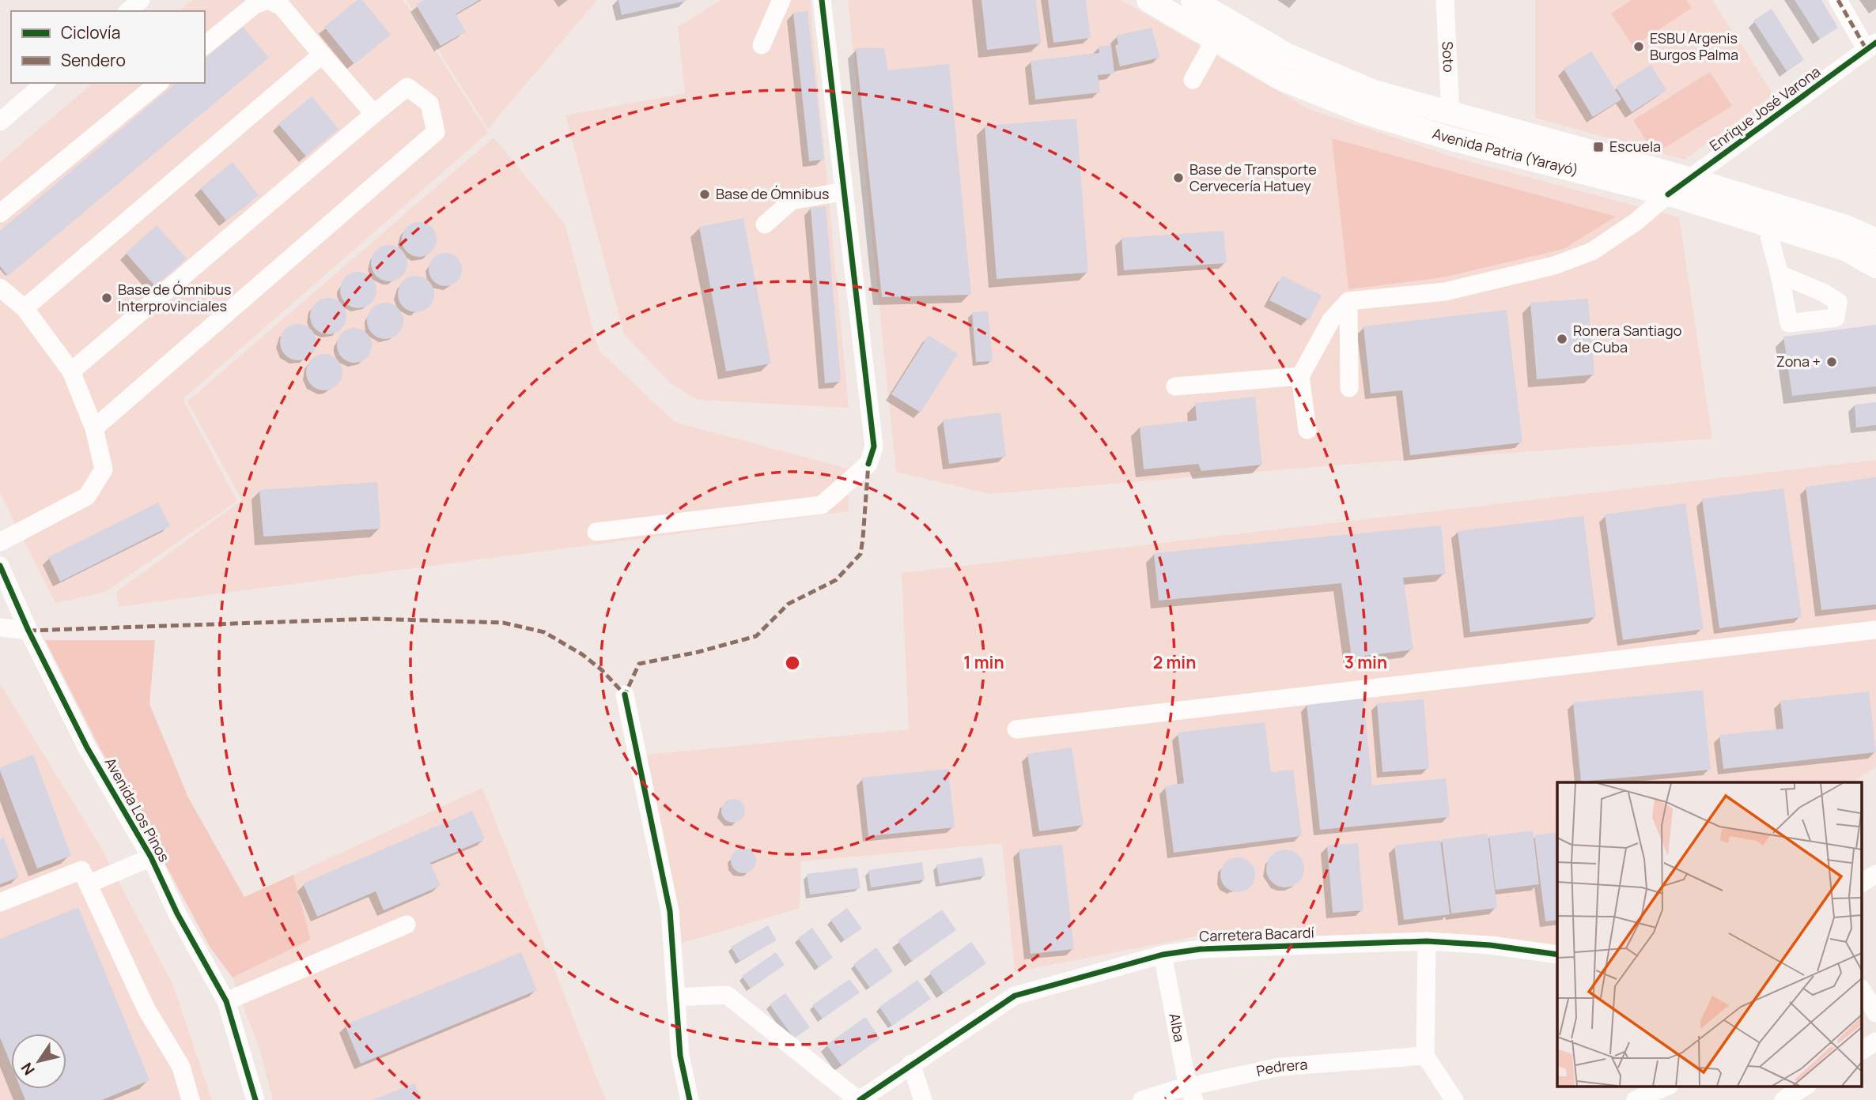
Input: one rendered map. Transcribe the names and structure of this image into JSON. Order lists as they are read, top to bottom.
{
  "streets": {
    "main road": ["Avenida Patria (Yarayó)"],
    "street": [
      "Soto",
      "Enrique José Varona",
      "Avenida Los Pinos",
      "Carretera Bacardí",
      "Alba",
      "Pedrera"
    ]
  },
  "crossings": [
    ["Soto", "Avenida Patria (Yarayó)"],
    ["Enrique José Varona", "Avenida Patria (Yarayó)"],
    ["Carretera Bacardí", "Alba"],
    ["Alba", "Pedrera"]
  ],
  "places": {
    "other": [
      "ESBU Argenis Burgos Palma",
      "Base de Transporte Cervecería Hatuey",
      "Base de Ómnibus",
      "Base de Ómnibus Interprovinciales",
      "Ronera Santiago de Cuba",
      "Zona +"
    ],
    "transit": ["Escuela"]
  },
  "legend": ["Ciclovía", "Sendero"],
  "north": "bottom left",
  "rings": ["1 min", "2 min", "3 min"]
}
